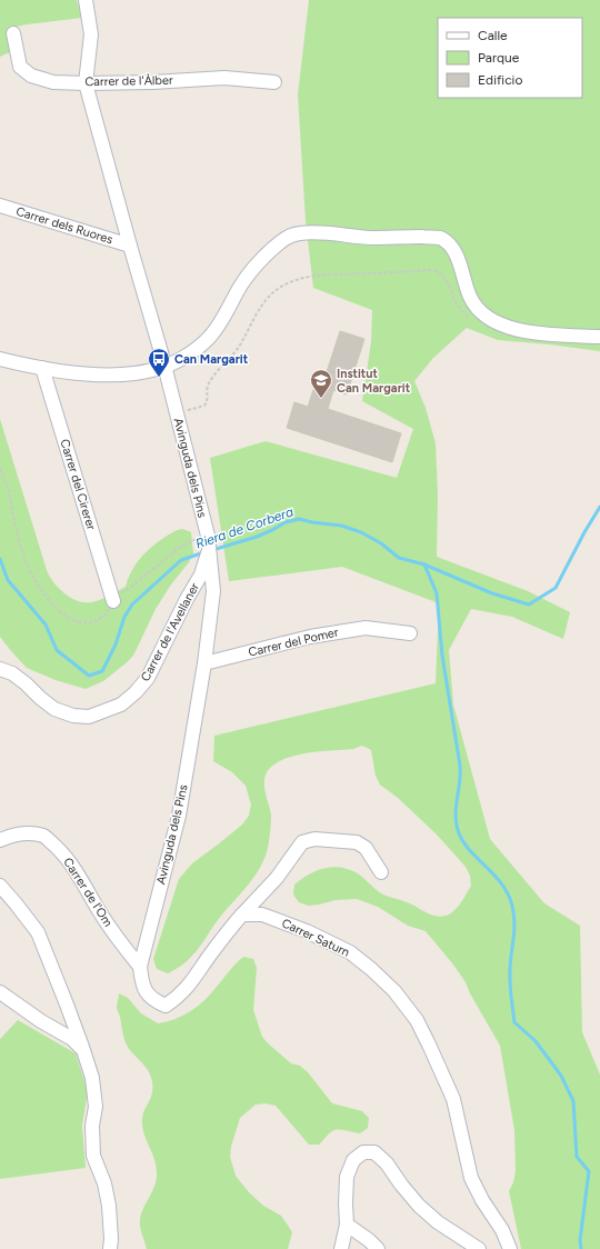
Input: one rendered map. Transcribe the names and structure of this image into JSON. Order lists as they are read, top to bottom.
{
  "streets": {
    "street": [
      "Carrer de l'Àlber",
      "Carrer dels Ruores",
      "Avinguda dels Pins",
      "Carrer del Cirerer",
      "Carrer de l'Avellaner",
      "Carrer del Pomer",
      "Carrer de l'Om",
      "Carrer Saturn"
    ]
  },
  "crossings": [
    ["Carrer de l'Àlber", "Avinguda dels Pins"],
    ["Carrer dels Ruores", "Avinguda dels Pins"],
    ["Avinguda dels Pins", "Carrer de l'Avellaner"],
    ["Avinguda dels Pins", "Carrer del Pomer"],
    ["Avinguda dels Pins", "Carrer de l'Om"]
  ],
  "water": ["Riera de Corbera"],
  "places": {
    "bus stop": ["Can Margarit"],
    "school or university": ["Institut Can Margarit"]
  },
  "legend": ["Calle", "Parque", "Edificio"]
}
